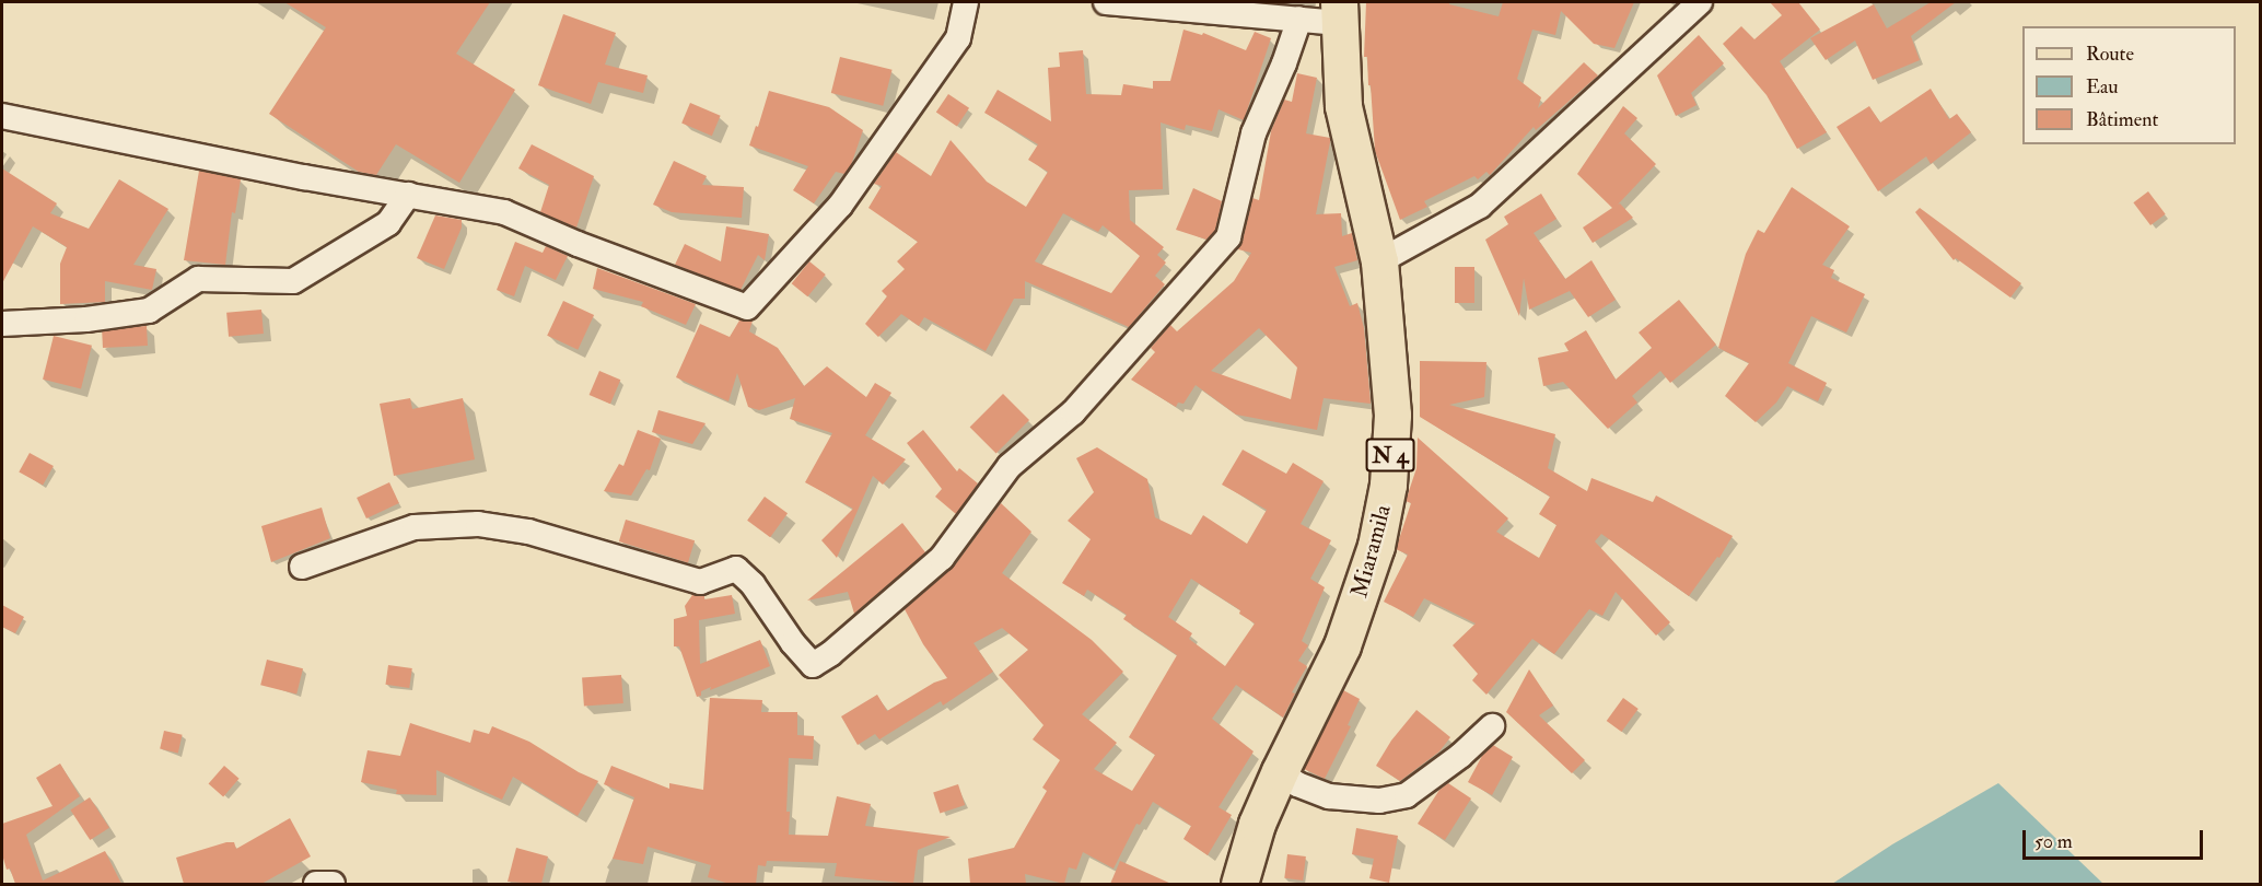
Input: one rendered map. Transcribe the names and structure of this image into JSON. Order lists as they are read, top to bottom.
{
  "streets": {
    "main road": ["N 4", "Miaramila"]
  },
  "legend": ["Route", "Eau", "Bâtiment"],
  "scale_bar": "50 m"
}
